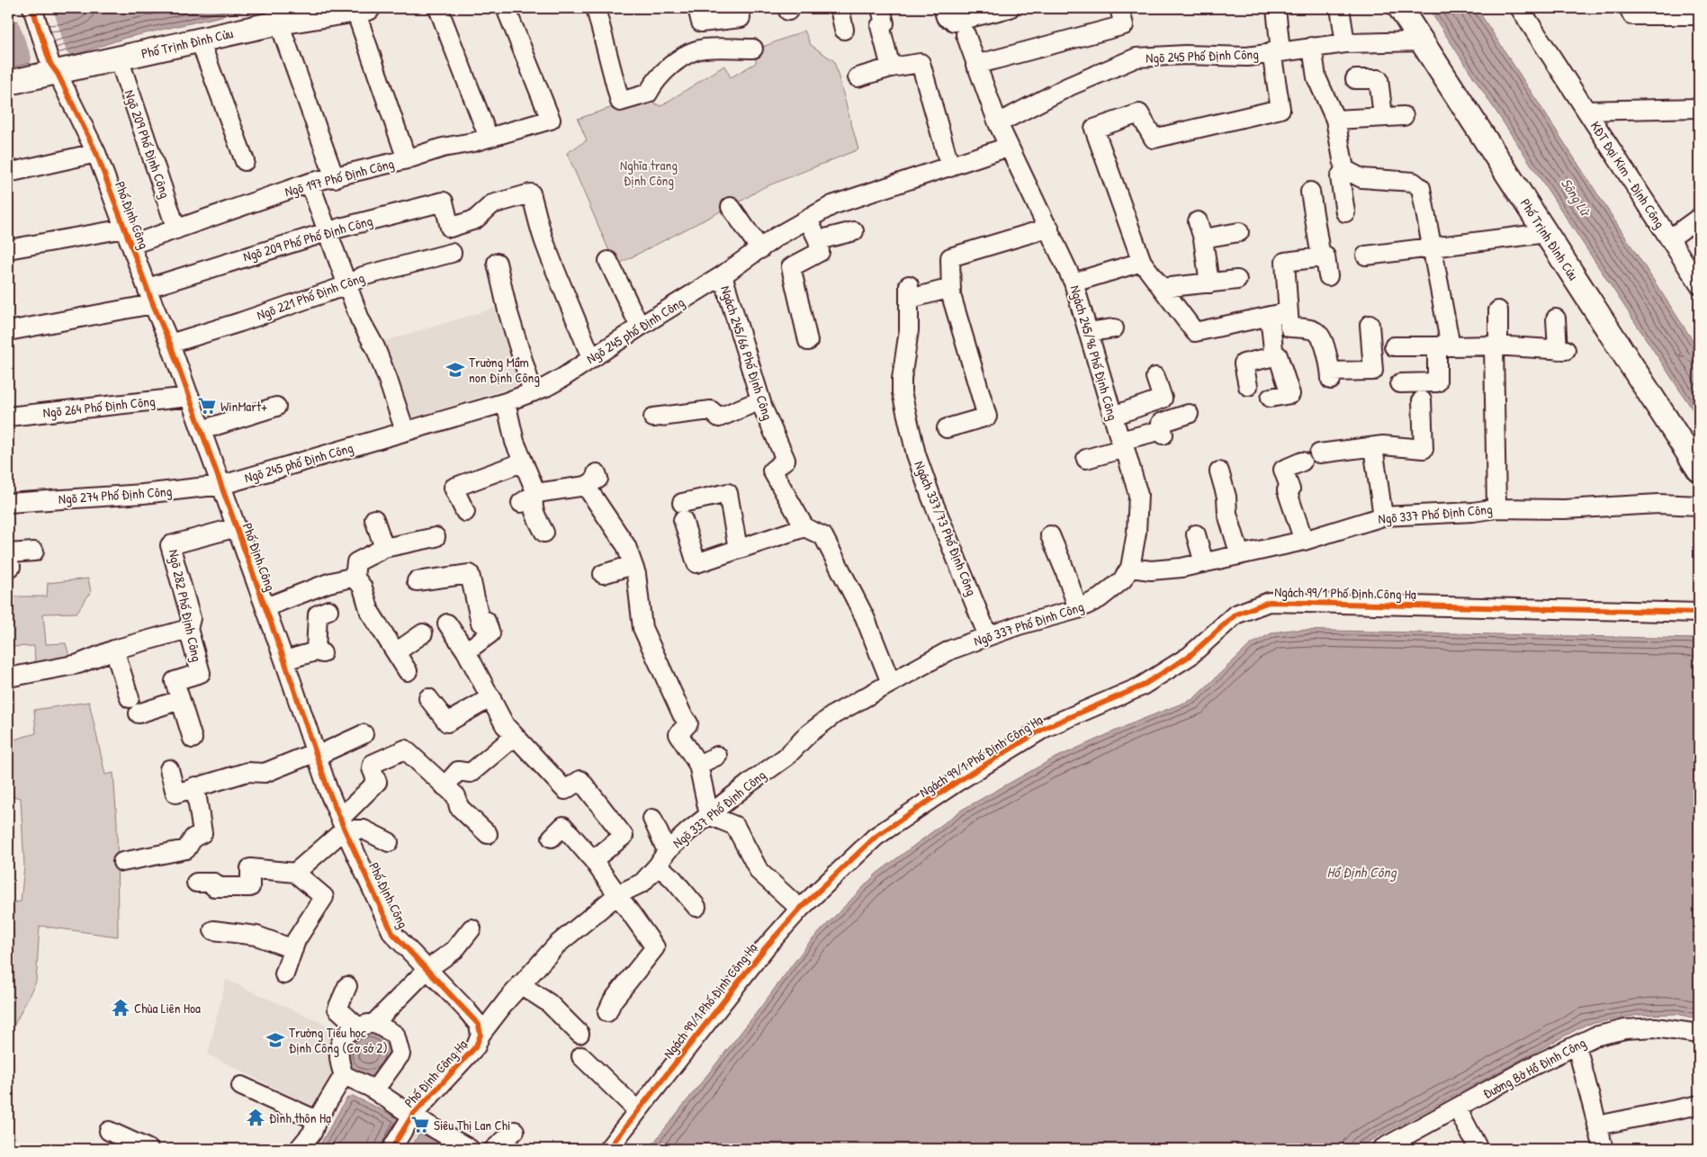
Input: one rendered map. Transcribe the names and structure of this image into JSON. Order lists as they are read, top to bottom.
{
  "streets": {
    "main road": ["Phố Trịnh Đình Cửu"],
    "street": [
      "Ngõ 245 Phố Định Công",
      "Ngõ 209 Phố Định Công",
      "KĐT Đại Kim - Định Công",
      "Ngõ 197 Phố Định Công",
      "Phố Định Công",
      "Ngõ 209 Phố Phố Định Công",
      "Ngõ 221 Phố Định Công",
      "Ngõ 245 phố Định Công",
      "Ngách 245/66 Phố Định Công",
      "Ngách 245/96 Phố Định Công",
      "Ngõ 264 Phố Định Công",
      "Ngõ 274 Phố Định Công",
      "Ngõ 337 Phố Định Công",
      "Ngách 337/73 Phố Định Công",
      "Ngách 99/1 Phố Định Công Hạ",
      "Ngõ 282 Phố Định Công",
      "Đường Bờ Hồ Định Công",
      "Phố Định Công Hạ"
    ]
  },
  "crossings": [
    ["Phố Trịnh Đình Cửu", "Ngõ 245 Phố Định Công"],
    ["Phố Trịnh Đình Cửu", "Ngõ 209 Phố Định Công"],
    ["Phố Trịnh Đình Cửu", "Phố Định Công"],
    ["Ngõ 209 Phố Định Công", "Ngõ 197 Phố Định Công"],
    ["Ngõ 197 Phố Định Công", "Phố Định Công"],
    ["Phố Định Công", "Ngõ 209 Phố Phố Định Công"],
    ["Phố Định Công", "Ngõ 221 Phố Định Công"],
    ["Phố Định Công", "Ngõ 245 phố Định Công"],
    ["Phố Định Công", "Ngõ 264 Phố Định Công"],
    ["Phố Định Công", "Ngõ 274 Phố Định Công"],
    ["Phố Định Công", "Ngõ 337 Phố Định Công"],
    ["Phố Định Công", "Ngõ 282 Phố Định Công"],
    ["Phố Định Công", "Phố Định Công Hạ"],
    ["Ngõ 209 Phố Phố Định Công", "Ngõ 245 phố Định Công"],
    ["Ngõ 245 phố Định Công", "Ngách 245/66 Phố Định Công"],
    ["Ngõ 245 phố Định Công", "Ngách 245/96 Phố Định Công"],
    ["Ngõ 245 phố Định Công", "Ngõ 274 Phố Định Công"],
    ["Ngách 245/96 Phố Định Công", "Ngõ 337 Phố Định Công"],
    ["Ngõ 337 Phố Định Công", "Ngách 337/73 Phố Định Công"],
    ["Ngõ 337 Phố Định Công", "Phố Định Công Hạ"]
  ],
  "water": ["Sông Lừ", "Hồ Định Công"],
  "parks": ["Nghĩa trang Định Công"],
  "places": {
    "school or university": ["Trường Mầm non Định Công", "Trường Tiểu học Định Công (Cơ sở 2)"],
    "supermarket": ["WinMart+", "Siêu Thị Lan Chi"],
    "temple": ["Chùa Liên Hoa", "Đình thôn Hạ"]
  }
}
